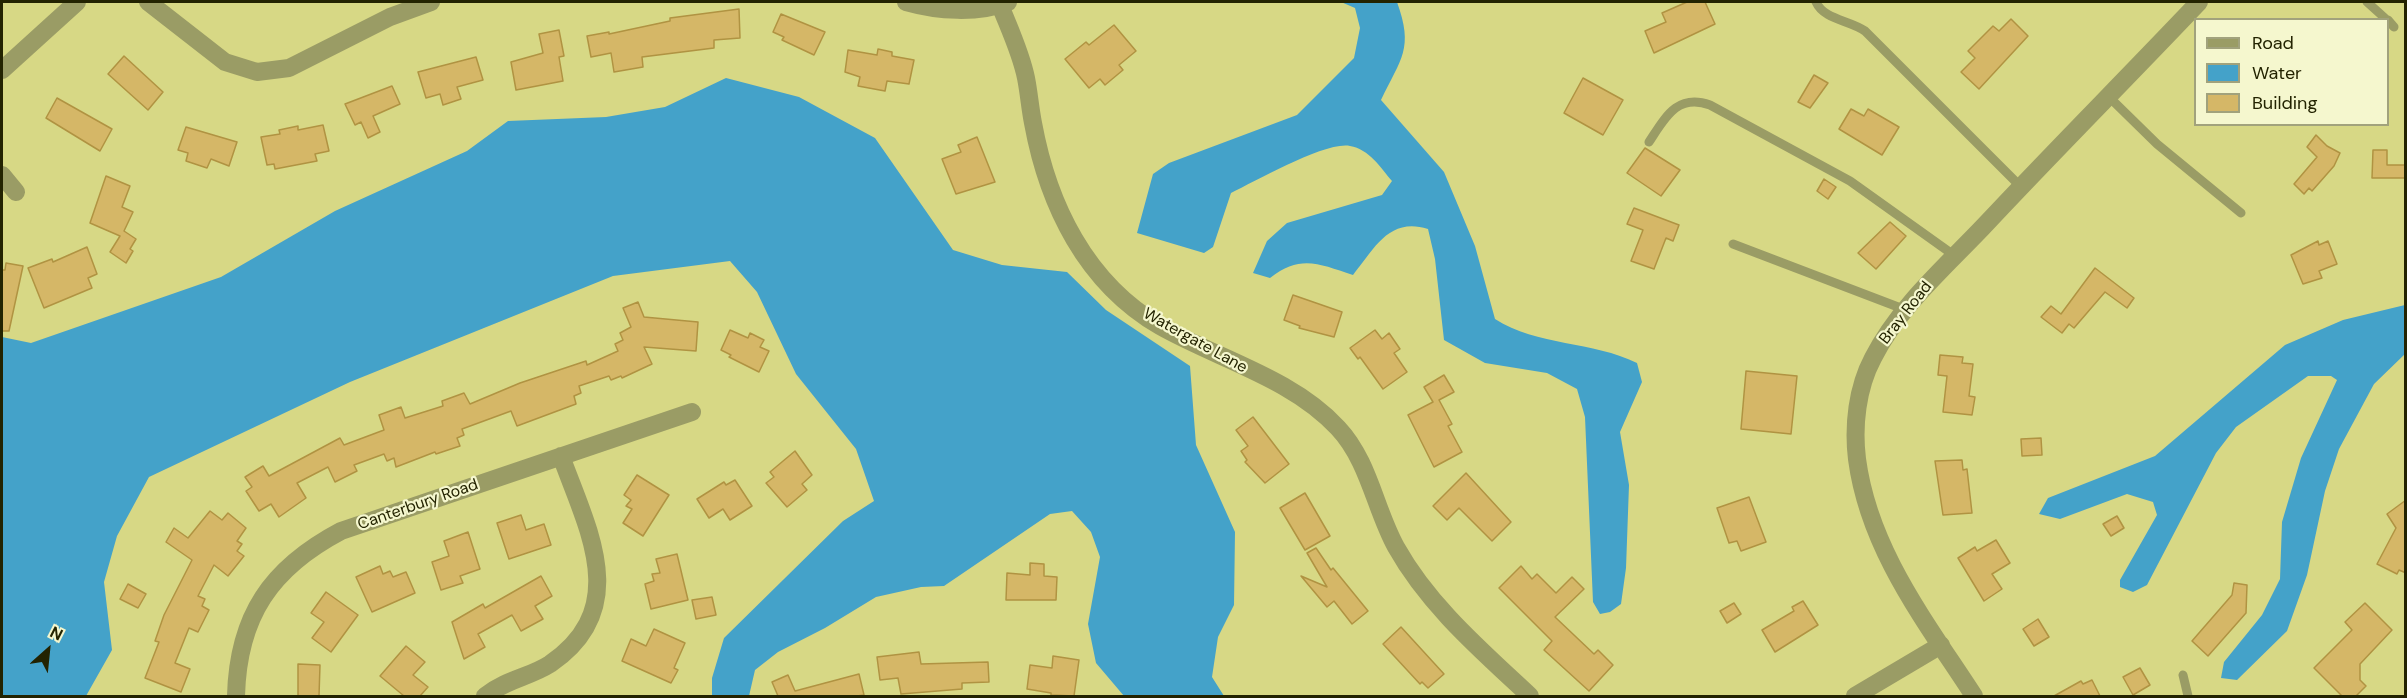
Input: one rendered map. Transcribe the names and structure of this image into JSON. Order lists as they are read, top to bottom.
{
  "streets": {
    "street": ["Bray Road", "Watergate Lane", "Canterbury Road"]
  },
  "legend": ["Road", "Water", "Building"],
  "north": "top right"
}
